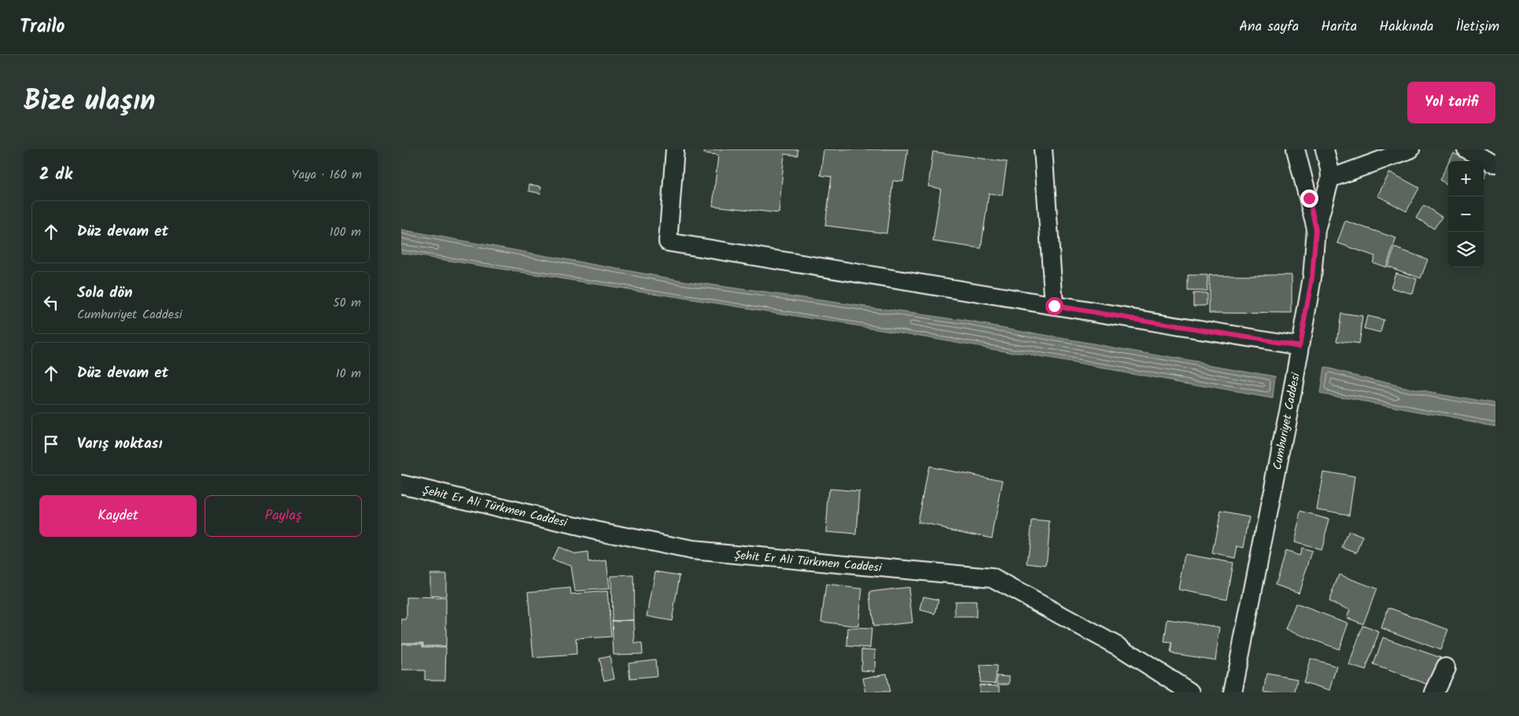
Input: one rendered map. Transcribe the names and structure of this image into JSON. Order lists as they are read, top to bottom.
{
  "streets": {
    "street": ["Cumhuriyet Caddesi", "Şehit Er Ali Türkmen Caddesi"]
  },
  "page": {
    "header": "Trailo",
    "nav": [
      "Ana sayfa",
      "Harita",
      "Hakkında",
      "İletişim"
    ],
    "title": "Bize ulaşın",
    "buttons": [
      "Yol tarifi",
      ["Kaydet", "Paylaş"]
    ],
    "heading": ["2 dk", "Yaya · 160 m"],
    "map_buttons": ["+", "−"],
    "list": [
      ["Düz devam et", "100 m"],
      ["Sola dön", "Cumhuriyet Caddesi", "50 m"],
      ["Düz devam et", "10 m"],
      "Varış noktası"
    ]
  }
}
